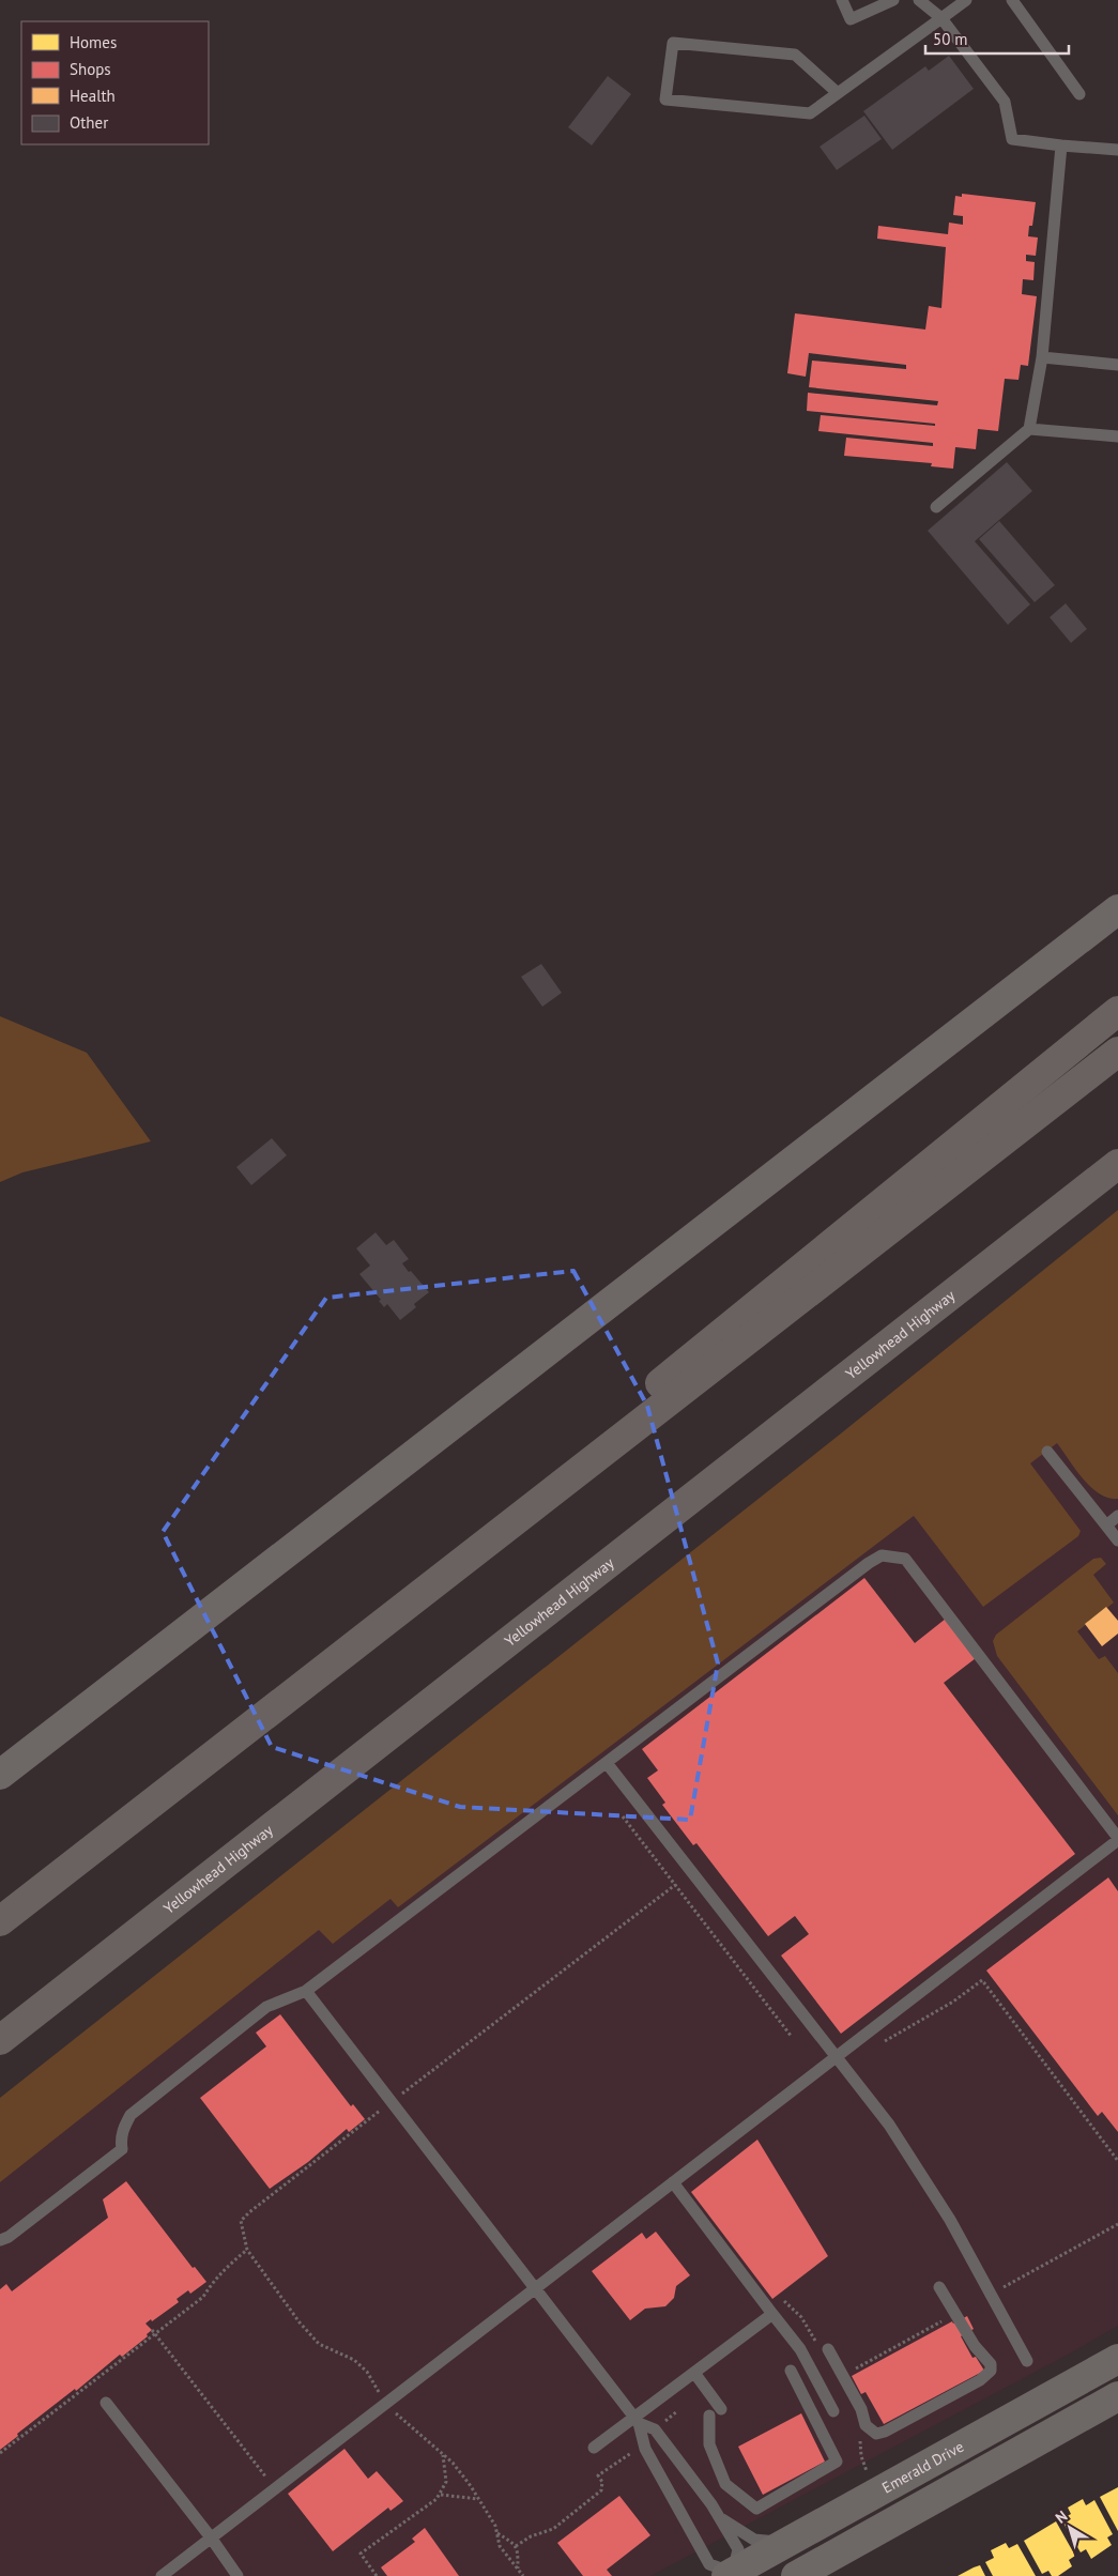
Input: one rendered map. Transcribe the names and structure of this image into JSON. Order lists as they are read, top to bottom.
{
  "streets": {
    "highway": ["Yellowhead Highway"],
    "street": ["Emerald Drive"]
  },
  "legend": [
    "Homes",
    "Shops",
    "Health",
    "Other"
  ],
  "scale_bar": "50 m",
  "north": "top left"
}
